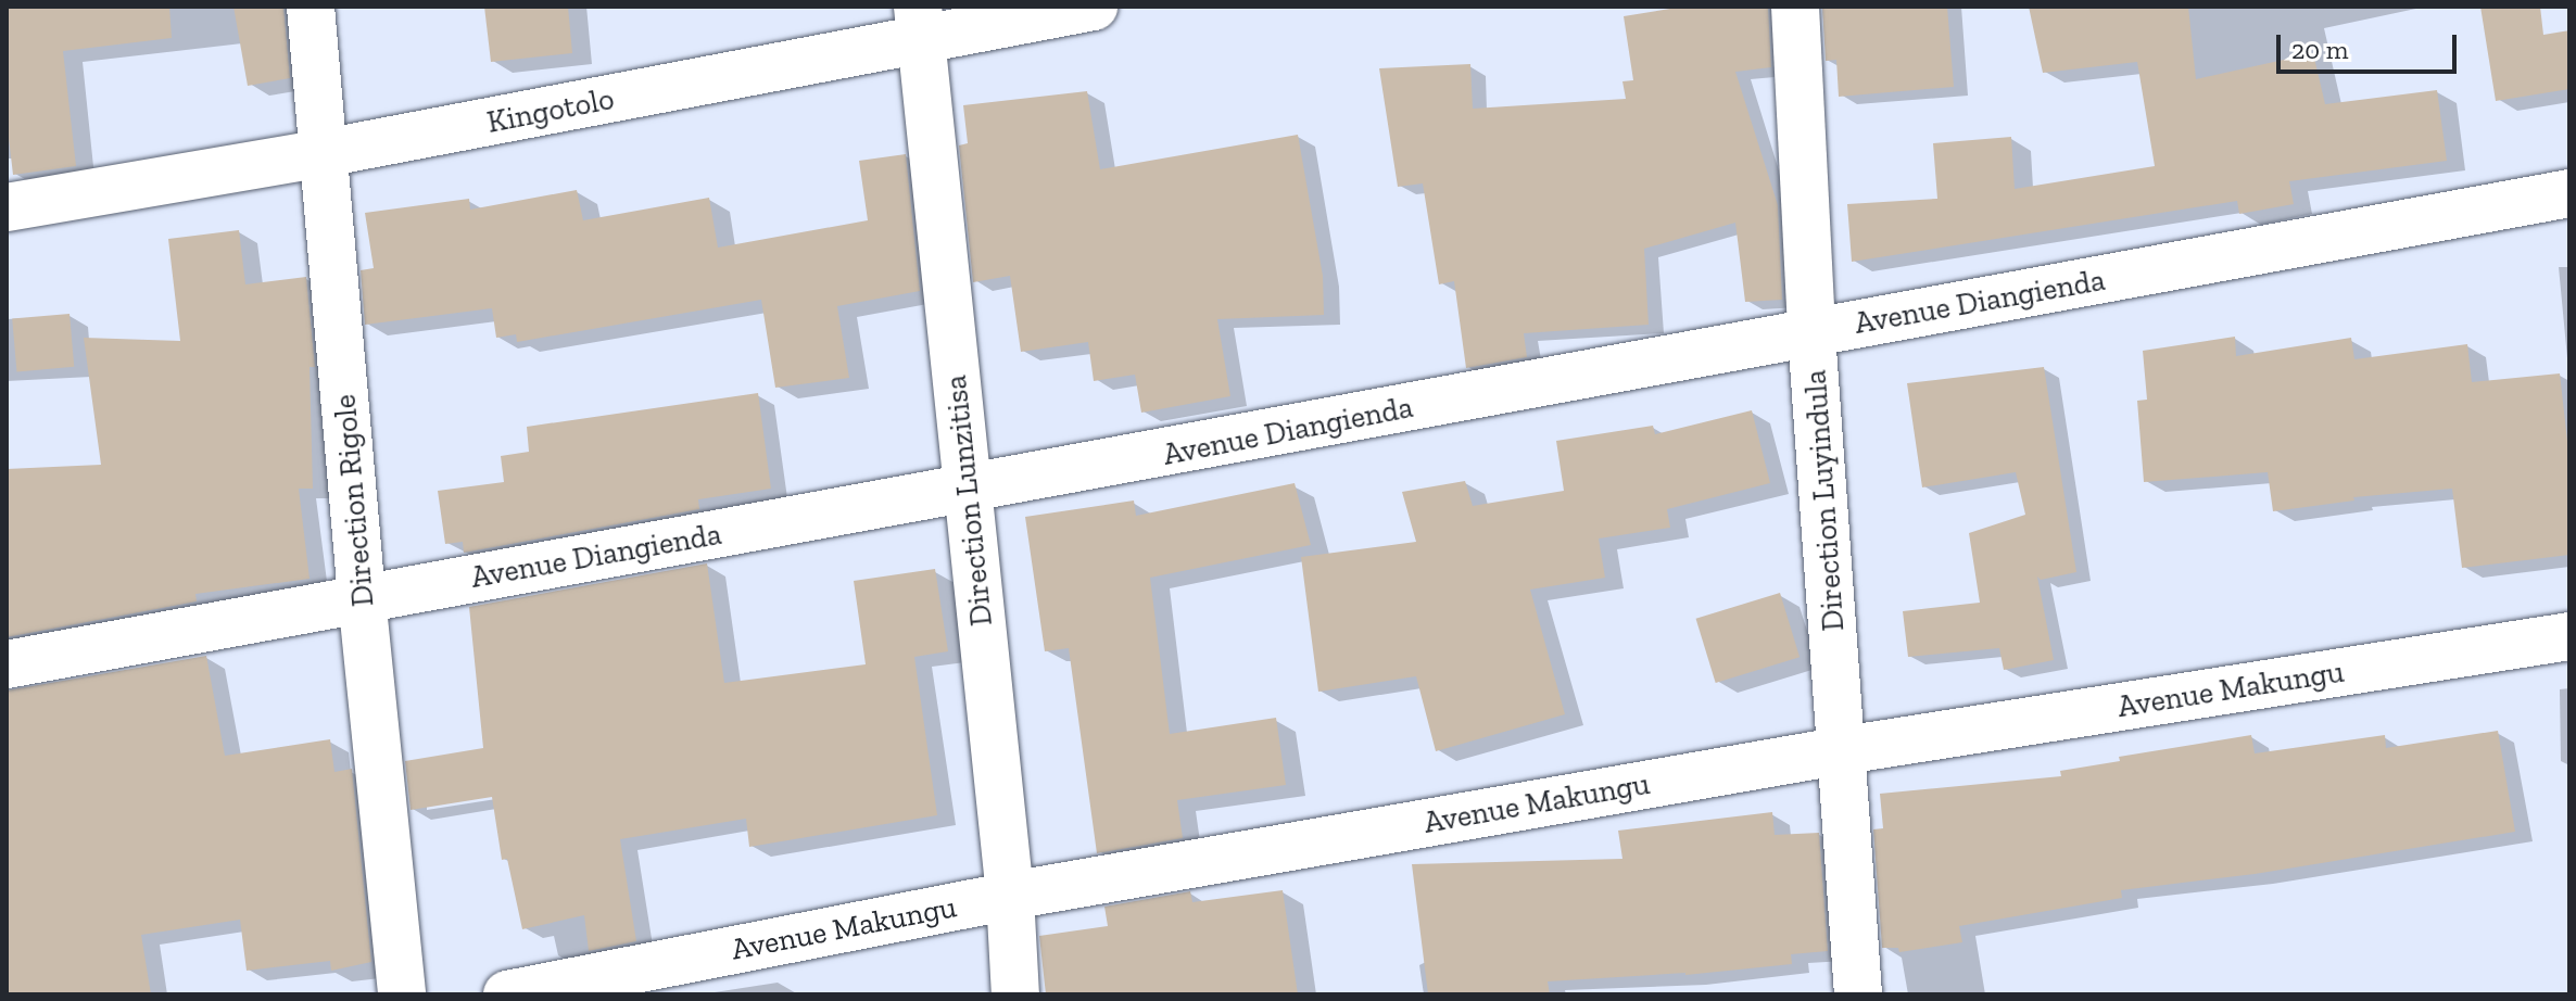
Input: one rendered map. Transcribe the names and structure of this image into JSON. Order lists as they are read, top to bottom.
{
  "streets": {
    "street": [
      "Kingotolo",
      "Avenue Diangienda",
      "Direction Rigole",
      "Direction Lunzitisa",
      "Direction Luyindula",
      "Avenue Makungu"
    ]
  },
  "crossings": [
    ["Kingotolo", "Direction Rigole"],
    ["Kingotolo", "Direction Lunzitisa"],
    ["Avenue Diangienda", "Direction Rigole"],
    ["Avenue Diangienda", "Direction Lunzitisa"],
    ["Avenue Diangienda", "Direction Luyindula"],
    ["Direction Lunzitisa", "Avenue Makungu"],
    ["Direction Luyindula", "Avenue Makungu"]
  ],
  "scale_bar": "20 m"
}
